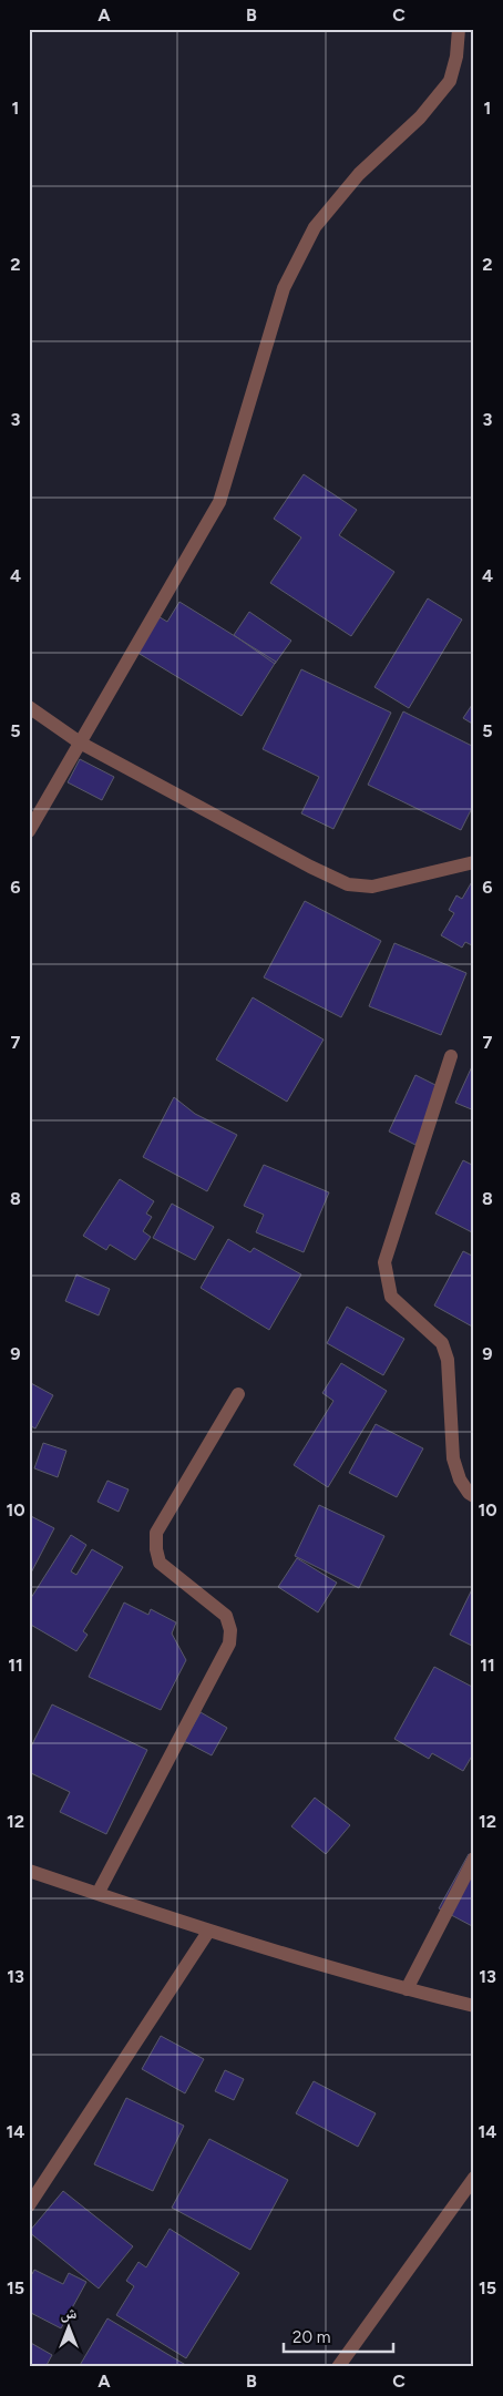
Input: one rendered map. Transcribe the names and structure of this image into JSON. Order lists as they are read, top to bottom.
{
  "scale_bar": "20 m",
  "north": "top",
  "grid": {
    "columns": ["A", "B", "C"],
    "rows": [
      "1",
      "2",
      "3",
      "4",
      "5",
      "6",
      "7",
      "8",
      "9",
      "10",
      "11",
      "12",
      "13",
      "14",
      "15"
    ]
  }
}
